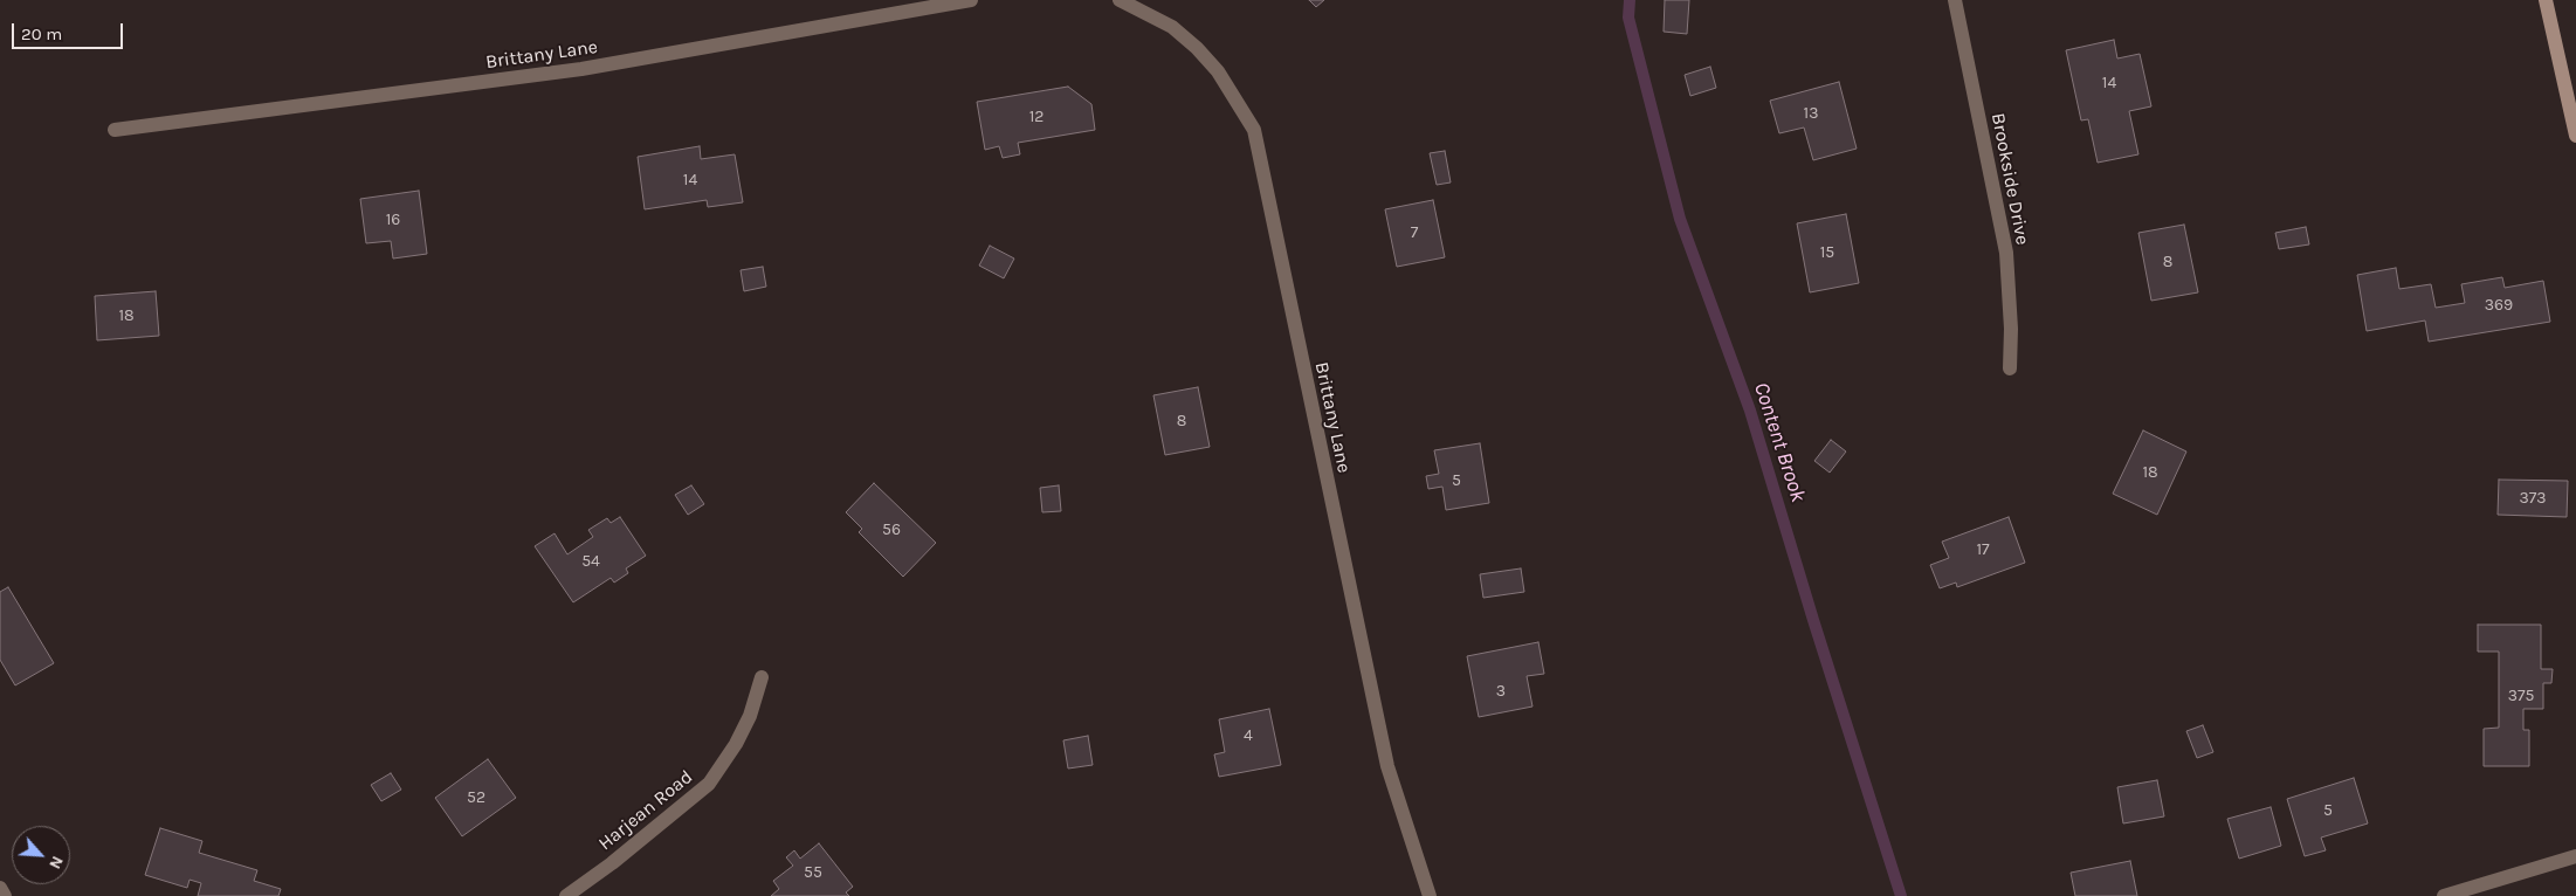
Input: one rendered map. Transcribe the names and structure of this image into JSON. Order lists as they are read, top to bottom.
{
  "streets": {
    "street": ["Brittany Lane", "Brookside Drive", "Harjean Road"]
  },
  "water": ["Content Brook"],
  "house_numbers": [
    "14",
    "13",
    "12",
    "14",
    "16",
    "7",
    "15",
    "8",
    "369",
    "18",
    "8",
    "18",
    "5",
    "373",
    "56",
    "17",
    "54",
    "3",
    "375",
    "4",
    "52",
    "5",
    "55"
  ],
  "scale_bar": "20 m",
  "north": "bottom right"
}
